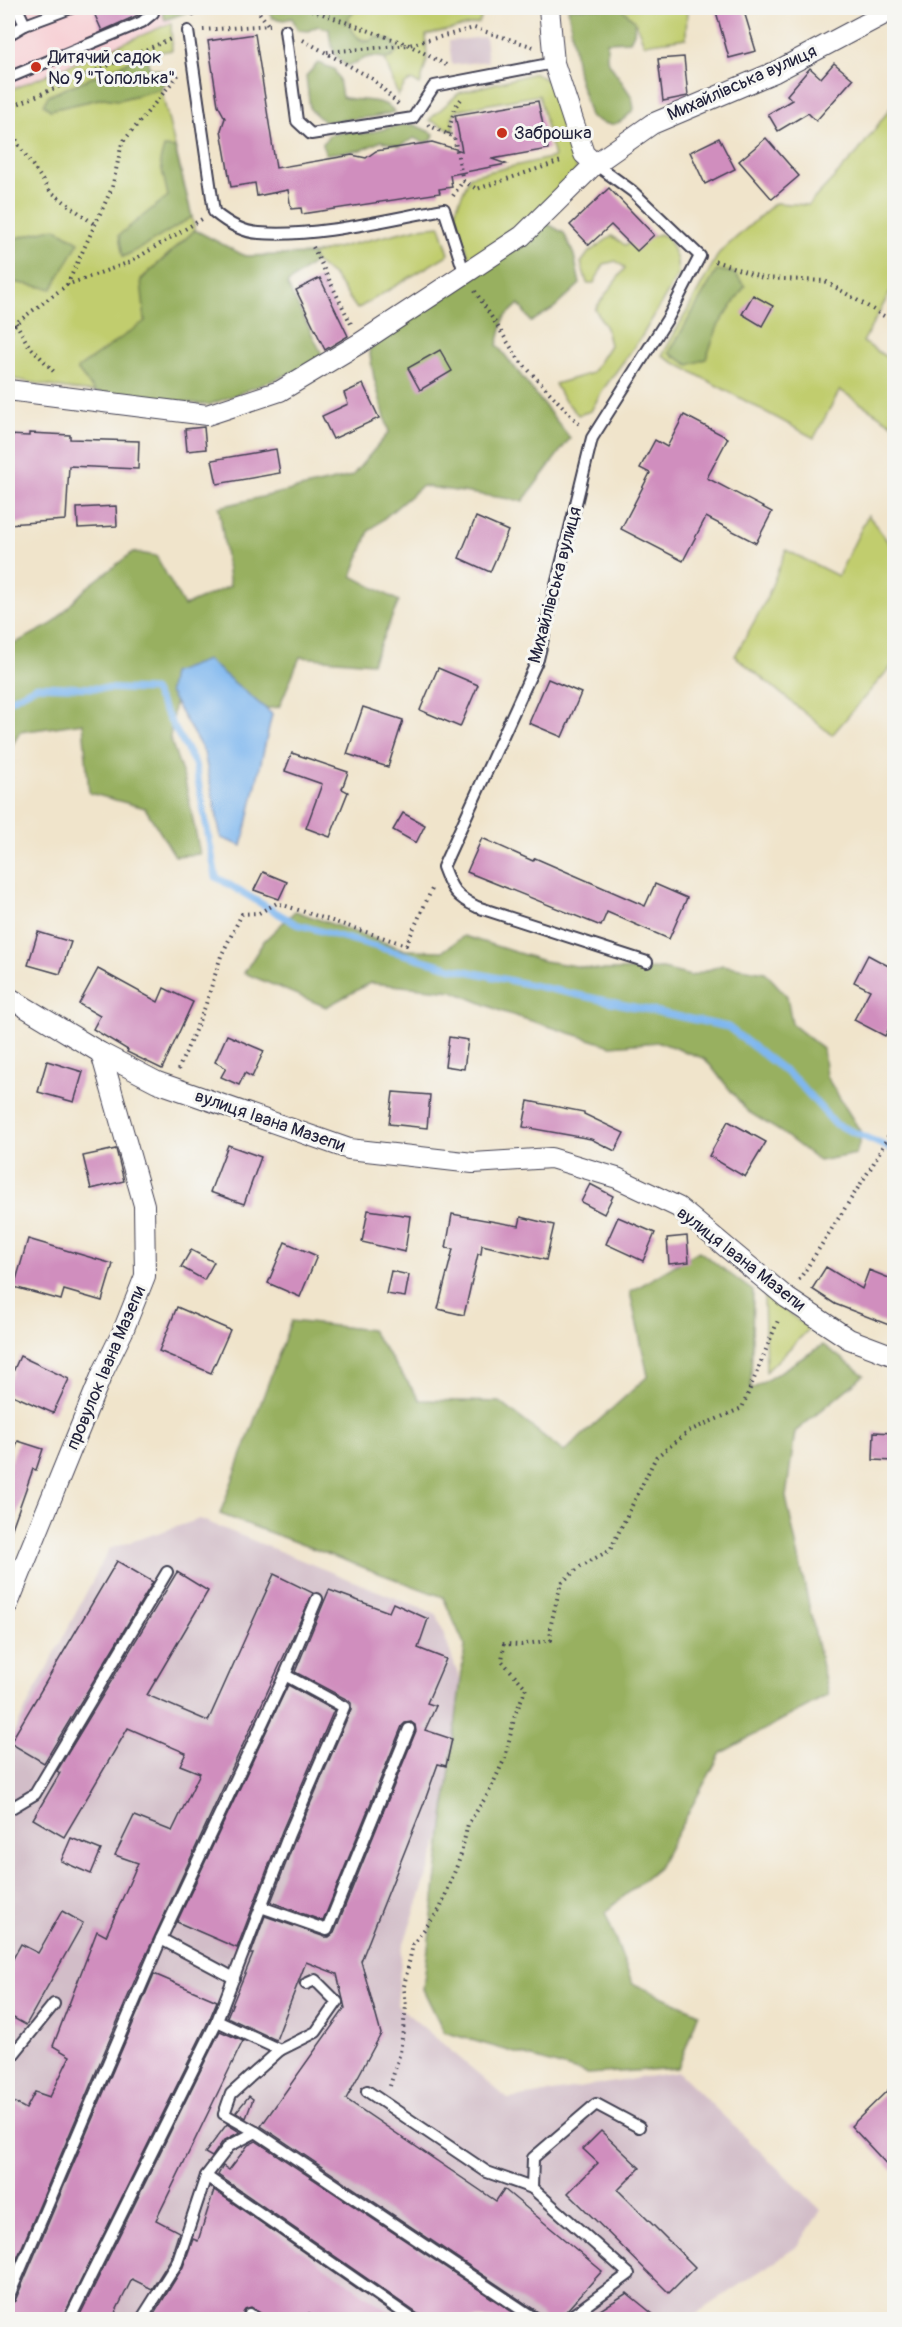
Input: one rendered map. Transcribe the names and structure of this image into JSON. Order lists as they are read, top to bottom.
{
  "streets": {
    "street": ["Михайлівська вулиця", "вулиця Івана Мазепи", "провулок Івана Мазепи"]
  },
  "crossings": [
    ["вулиця Івана Мазепи", "провулок Івана Мазепи"]
  ],
  "places": ["Дитячий садок № 9 \"Тополька\"", "Заброшка"]
}
